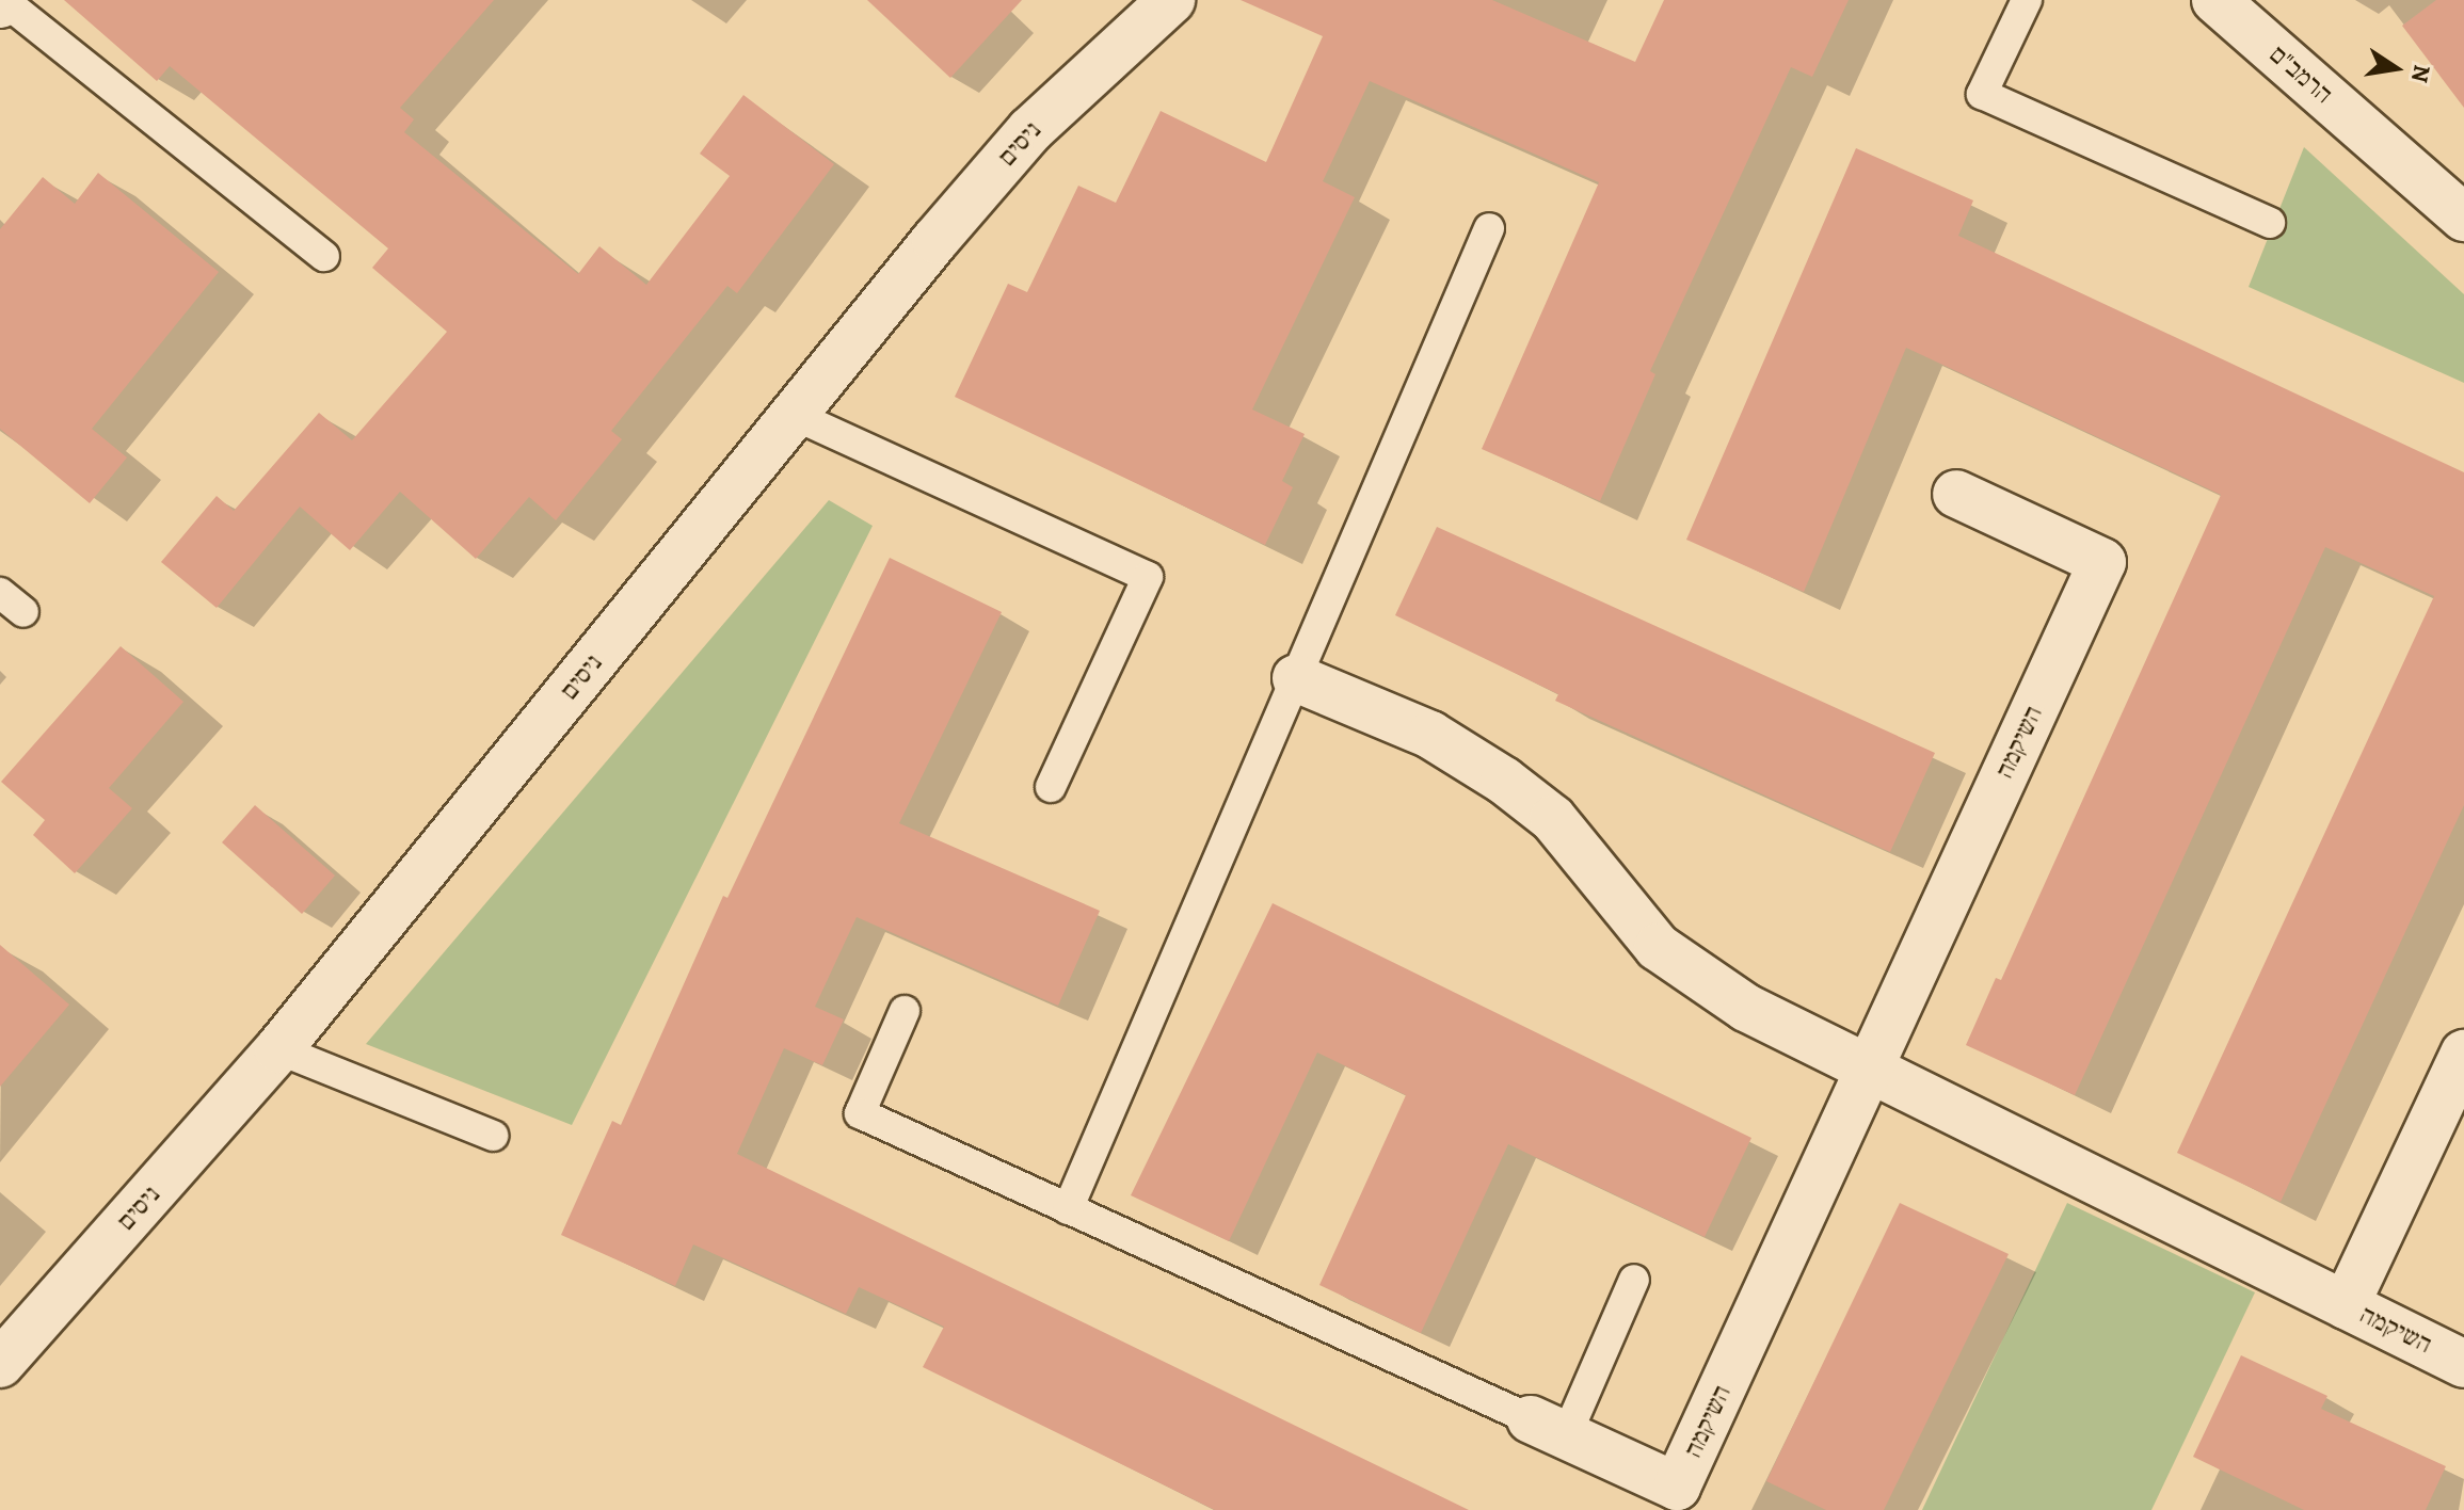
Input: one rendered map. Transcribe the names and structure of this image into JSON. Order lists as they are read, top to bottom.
{
  "streets": {
    "street": ["הרמב\"ם", "ניסים", "השיקמה"]
  },
  "north": "right"
}
